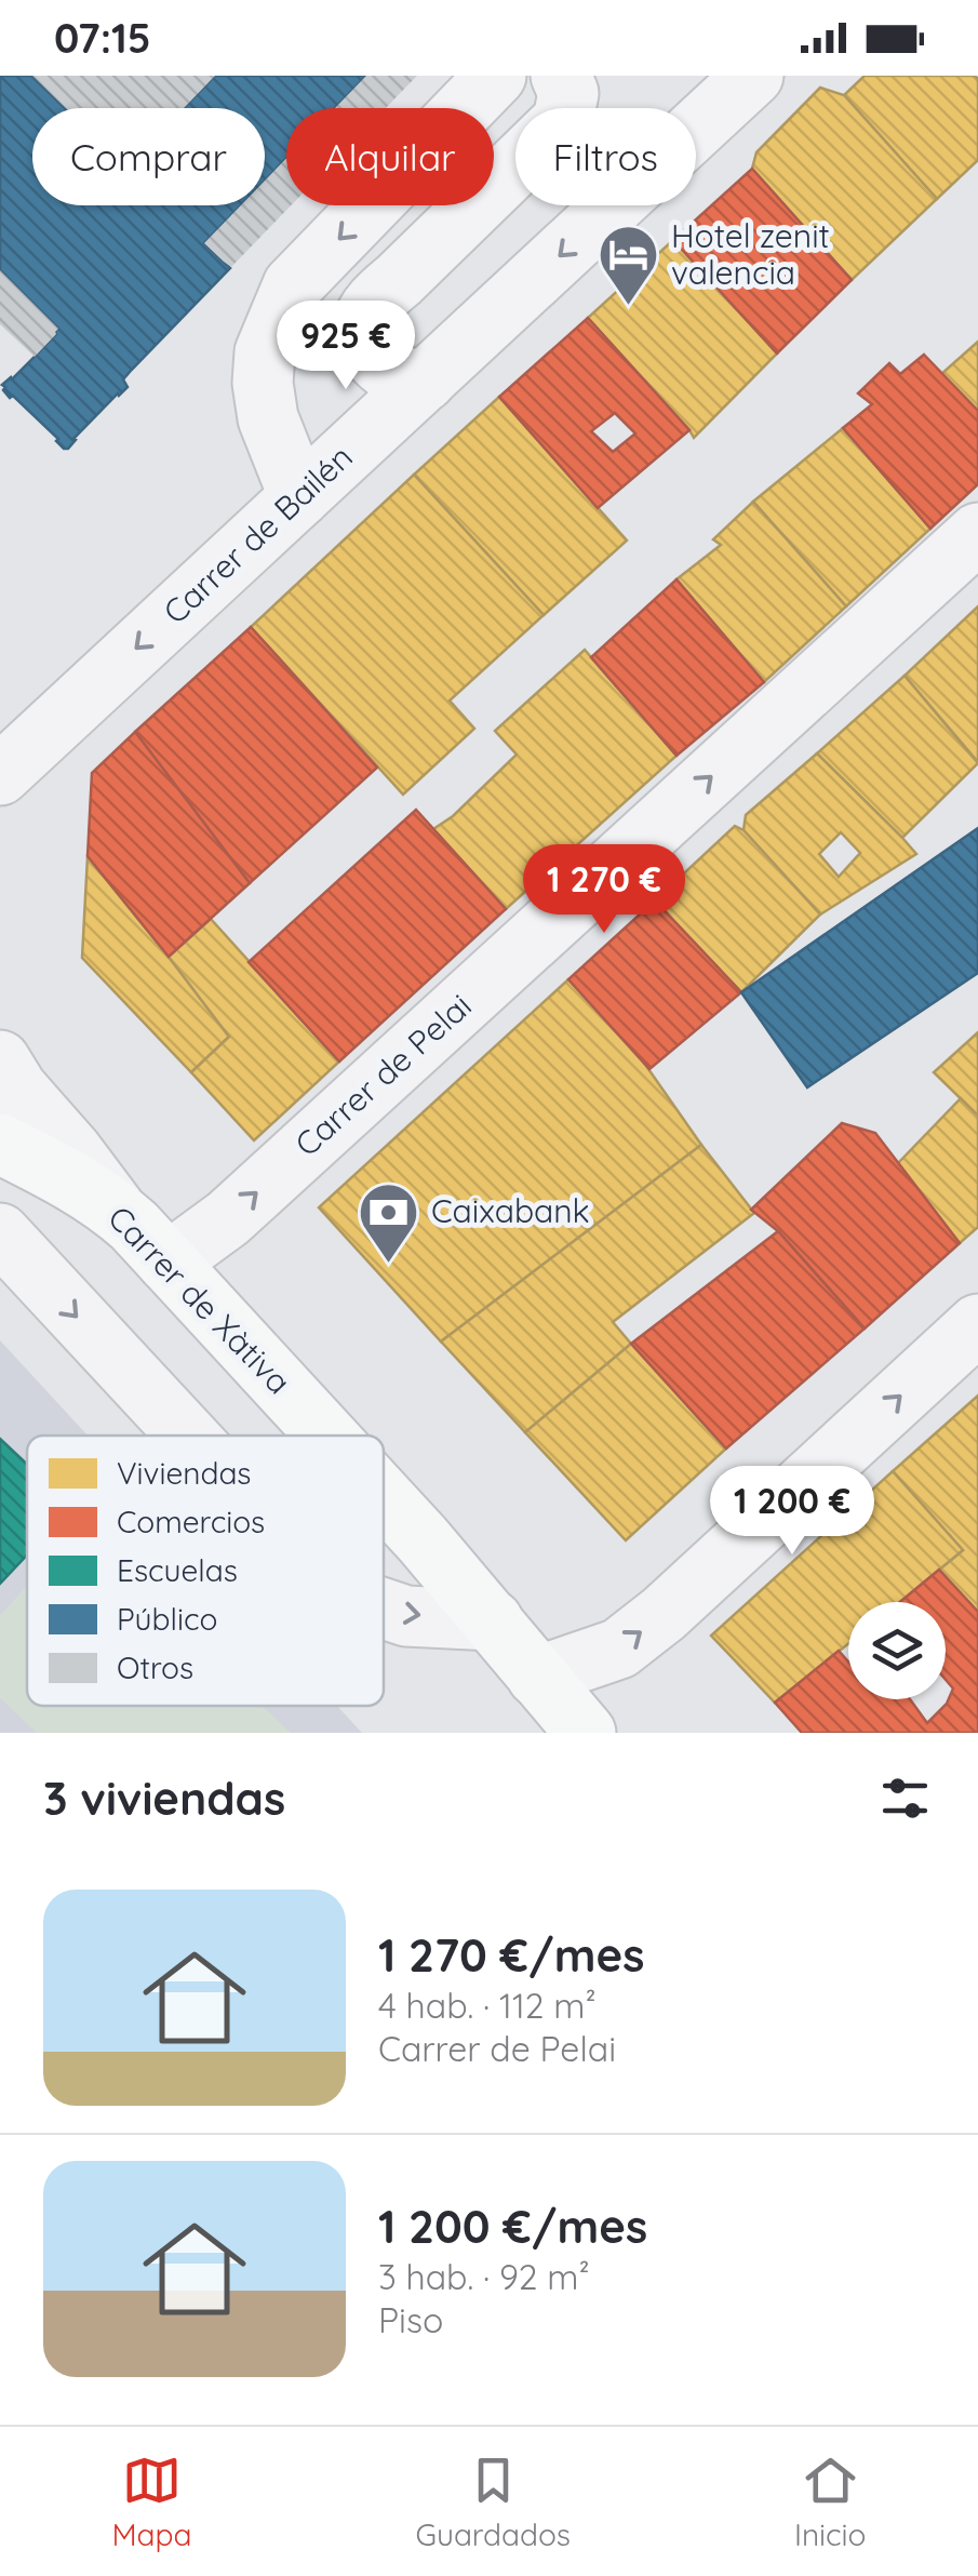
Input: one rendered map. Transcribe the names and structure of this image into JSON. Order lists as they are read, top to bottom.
{
  "streets": {
    "main road": ["Carrer de Xàtiva"],
    "street": ["Carrer de Bailén", "Carrer de Pelai"]
  },
  "crossings": [
    ["Carrer de Pelai", "Carrer de Xàtiva"]
  ],
  "one_way": ["Carrer de Bailén", "Carrer de Pelai"],
  "places": {
    "hotel": ["Hotel zenit valencia"],
    "bank": ["Caixabank"]
  },
  "legend": [
    "Viviendas",
    "Comercios",
    "Escuelas",
    "Público",
    "Otros"
  ],
  "page": {
    "status": "07:15",
    "chip": ["Comprar", "Alquilar", "Filtros"],
    "price": ["925 €", "1 270 €", "1 200 €"],
    "heading": "3 viviendas",
    "list": [
      {
        "name": "1 270 €/mes",
        "note": "4 hab. · 112 m² · Carrer de Pelai"
      },
      {
        "name": "1 200 €/mes",
        "note": "3 hab. · 92 m² · Piso"
      }
    ],
    "tabs": ["Mapa", "Guardados", "Inicio"]
  }
}
